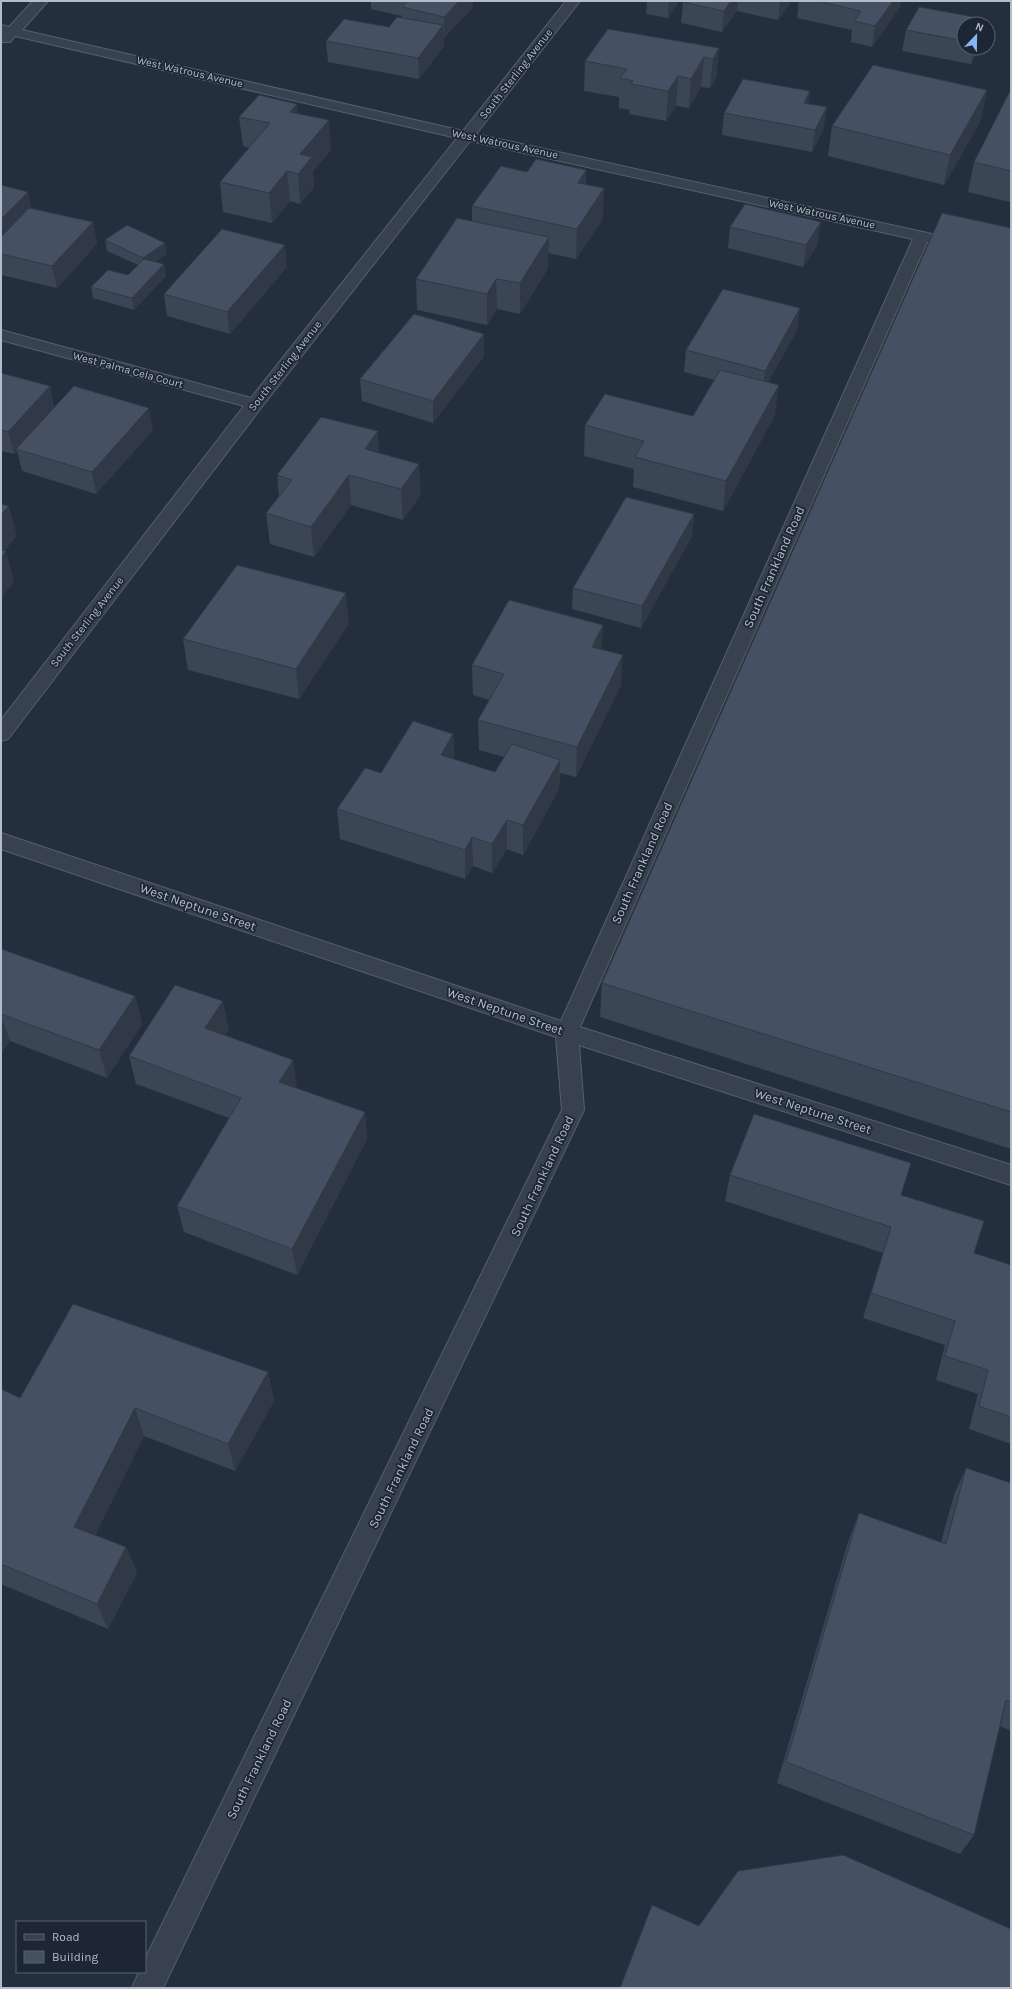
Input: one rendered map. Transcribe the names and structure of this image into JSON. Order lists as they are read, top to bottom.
{
  "streets": {
    "street": [
      "West Watrous Avenue",
      "South Sterling Avenue",
      "West Palma Cela Court",
      "South Frankland Road",
      "West Neptune Street"
    ]
  },
  "crossings": [
    ["West Watrous Avenue", "South Sterling Avenue"],
    ["West Watrous Avenue", "South Frankland Road"],
    ["South Sterling Avenue", "West Palma Cela Court"],
    ["South Frankland Road", "West Neptune Street"]
  ],
  "legend": ["Road", "Building"],
  "north": "top"
}
